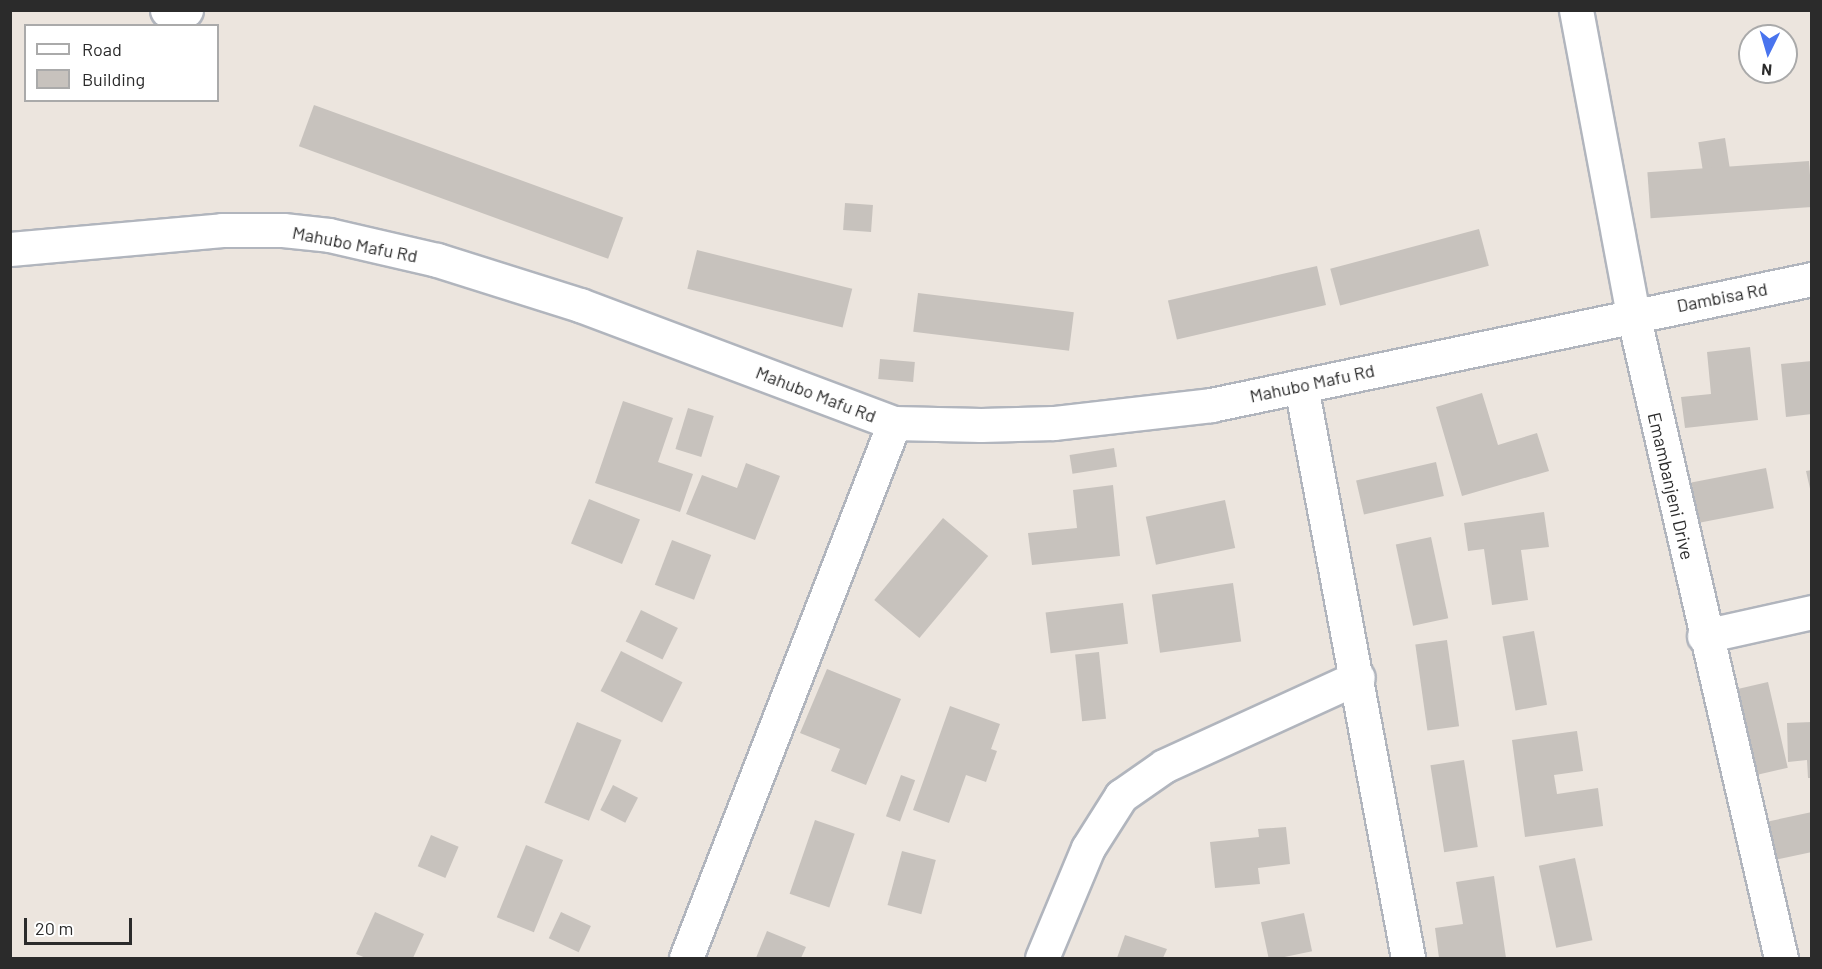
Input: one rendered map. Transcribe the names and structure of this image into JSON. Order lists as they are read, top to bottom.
{
  "streets": {
    "street": ["Mahubo Mafu Rd", "Dambisa Rd", "Emambanjeni Drive"]
  },
  "crossings": [
    ["Mahubo Mafu Rd", "Dambisa Rd"],
    ["Mahubo Mafu Rd", "Emambanjeni Drive"],
    ["Dambisa Rd", "Emambanjeni Drive"]
  ],
  "legend": ["Road", "Building"],
  "scale_bar": "20 m",
  "north": "bottom"
}
